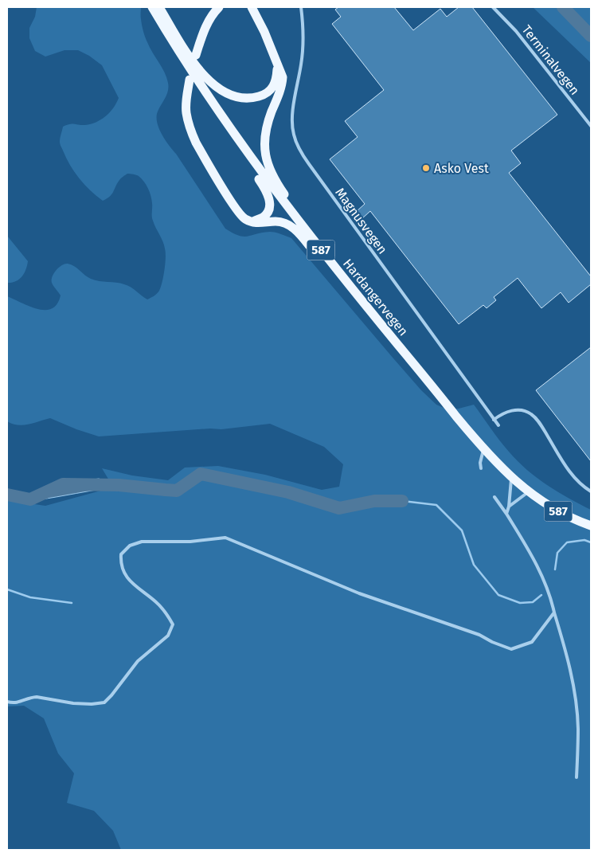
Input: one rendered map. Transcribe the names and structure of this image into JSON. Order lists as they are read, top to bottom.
{
  "streets": {
    "main road": ["587", "Hardangervegen"],
    "lane": ["Terminalvegen", "Magnusvegen"]
  },
  "crossings": [
    ["587", "Hardangervegen"]
  ],
  "places": ["Asko Vest"]
}
